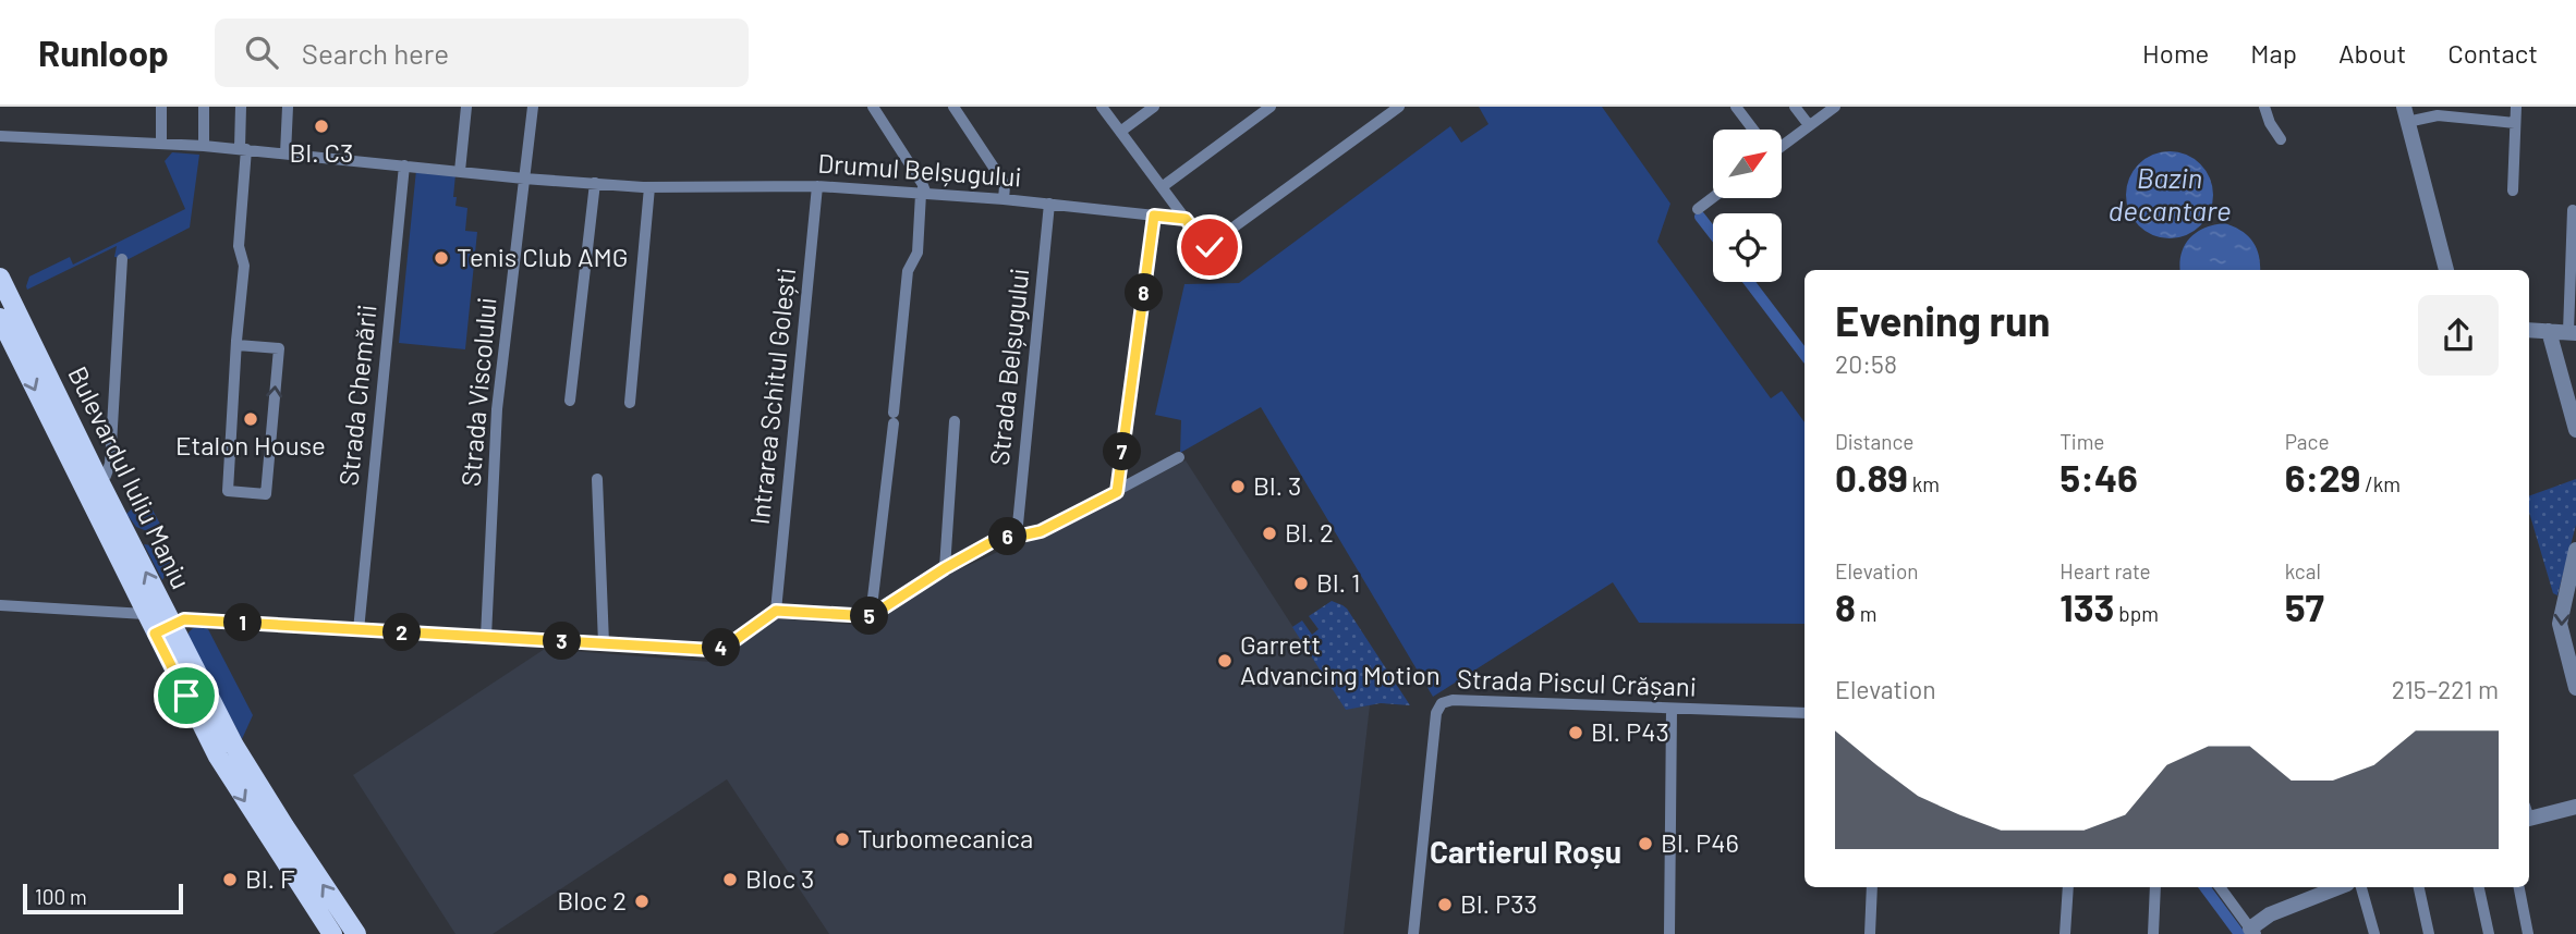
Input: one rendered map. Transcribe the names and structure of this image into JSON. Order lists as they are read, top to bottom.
{
  "streets": {
    "main road": ["Bulevardul Iuliu Maniu"],
    "street": [
      "Drumul Belșugului",
      "Strada Belșugului",
      "Strada Viscolului",
      "Strada Chemării",
      "Intrarea Schitul Golești",
      "Strada Piscul Crășani"
    ]
  },
  "crossings": [
    ["Drumul Belșugului", "Strada Belșugului"],
    ["Drumul Belșugului", "Strada Viscolului"],
    ["Drumul Belșugului", "Strada Chemării"],
    ["Drumul Belșugului", "Intrarea Schitul Golești"]
  ],
  "districts": ["Cartierul Roșu"],
  "water": ["Bazin decantare"],
  "places": [
    "Bl. C3",
    "Tenis Club AMG",
    "Etalon House",
    "Bl. 3",
    "Bl. 2",
    "Bl. 1",
    "Garrett Advancing Motion",
    "Bl. P43",
    "Turbomecanica",
    "Bl. P46",
    "Bl. F",
    "Bloc 3",
    "Bloc 2",
    "Bl. P33"
  ],
  "scale_bar": "100 m",
  "north": "top right",
  "page": {
    "header": "Runloop",
    "search": "Search here",
    "nav": [
      "Home",
      "Map",
      "About",
      "Contact"
    ],
    "heading": ["Evening run", "20:58"],
    "pins": [
      "8",
      "7",
      "6",
      "5",
      "1",
      "2",
      "3",
      "4"
    ],
    "stats": [
      ["Distance", "0.89 km"],
      ["Time", "5:46"],
      ["Pace", "6:29 /km"],
      ["Elevation", "8 m"],
      ["Heart rate", "133 bpm"],
      ["kcal", "57"]
    ],
    "chart": ["Elevation", "215–221 m"],
    "scale": "100 m"
  }
}
